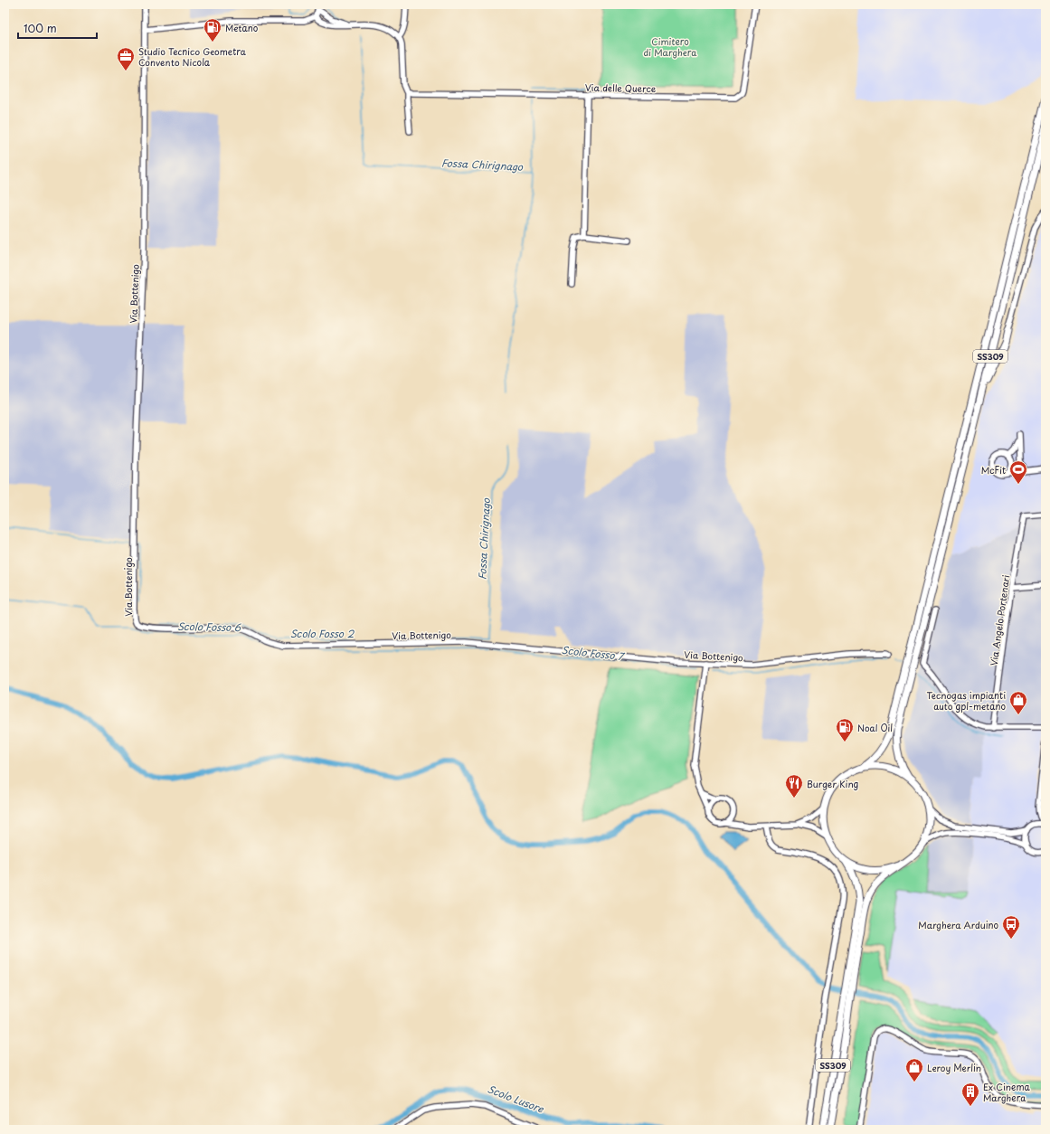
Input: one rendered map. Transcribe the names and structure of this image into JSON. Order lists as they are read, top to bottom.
{
  "streets": {
    "main road": ["SS309"],
    "street": ["Via delle Querce", "Via Bottenigo", "Via Angelo Portenari"]
  },
  "water": [
    "Fossa Chirignago",
    "Scolo Fosso 6",
    "Scolo Fosso 2",
    "Scolo Fosso 7",
    "Scolo Lusore"
  ],
  "parks": ["Cimitero di Marghera"],
  "places": {
    "fuel station": ["Metano", "Noal Oil"],
    "office": ["Studio Tecnico Geometra Convento Nicola"],
    "sports": ["McFit"],
    "shop": ["Tecnogas impianti auto gpl-metano", "Leroy Merlin"],
    "restaurant": ["Burger King"],
    "bus stop": ["Marghera Arduino"],
    "building": ["Ex Cinema Marghera"]
  },
  "scale_bar": "100 m"
}
